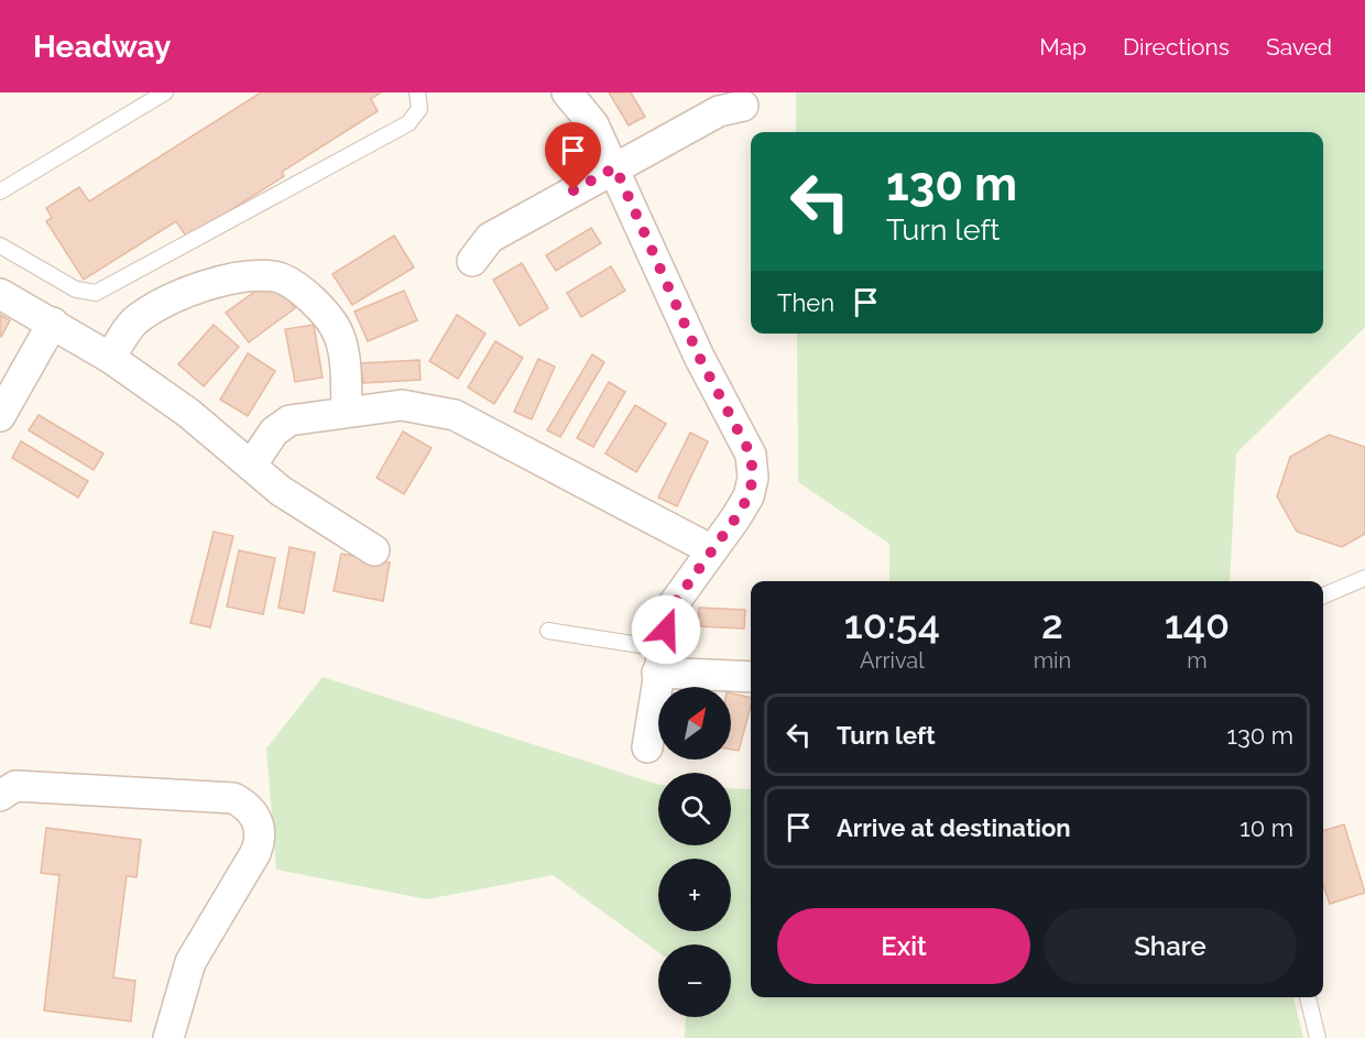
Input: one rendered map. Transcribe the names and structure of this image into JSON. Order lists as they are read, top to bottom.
{
  "north": "top right",
  "page": {
    "header": "Headway",
    "nav": ["Map", "Directions", "Saved"],
    "turn": ["130 m", "Turn left"],
    "then": "Then",
    "eta": [
      "10:54",
      "Arrival",
      "2",
      "min",
      "140",
      "m"
    ],
    "map_buttons": ["+", "−"],
    "list": [
      {
        "name": "Turn left",
        "value": "130 m"
      },
      {
        "name": "Arrive at destination",
        "value": "10 m"
      }
    ],
    "buttons": ["Exit", "Share"]
  }
}
